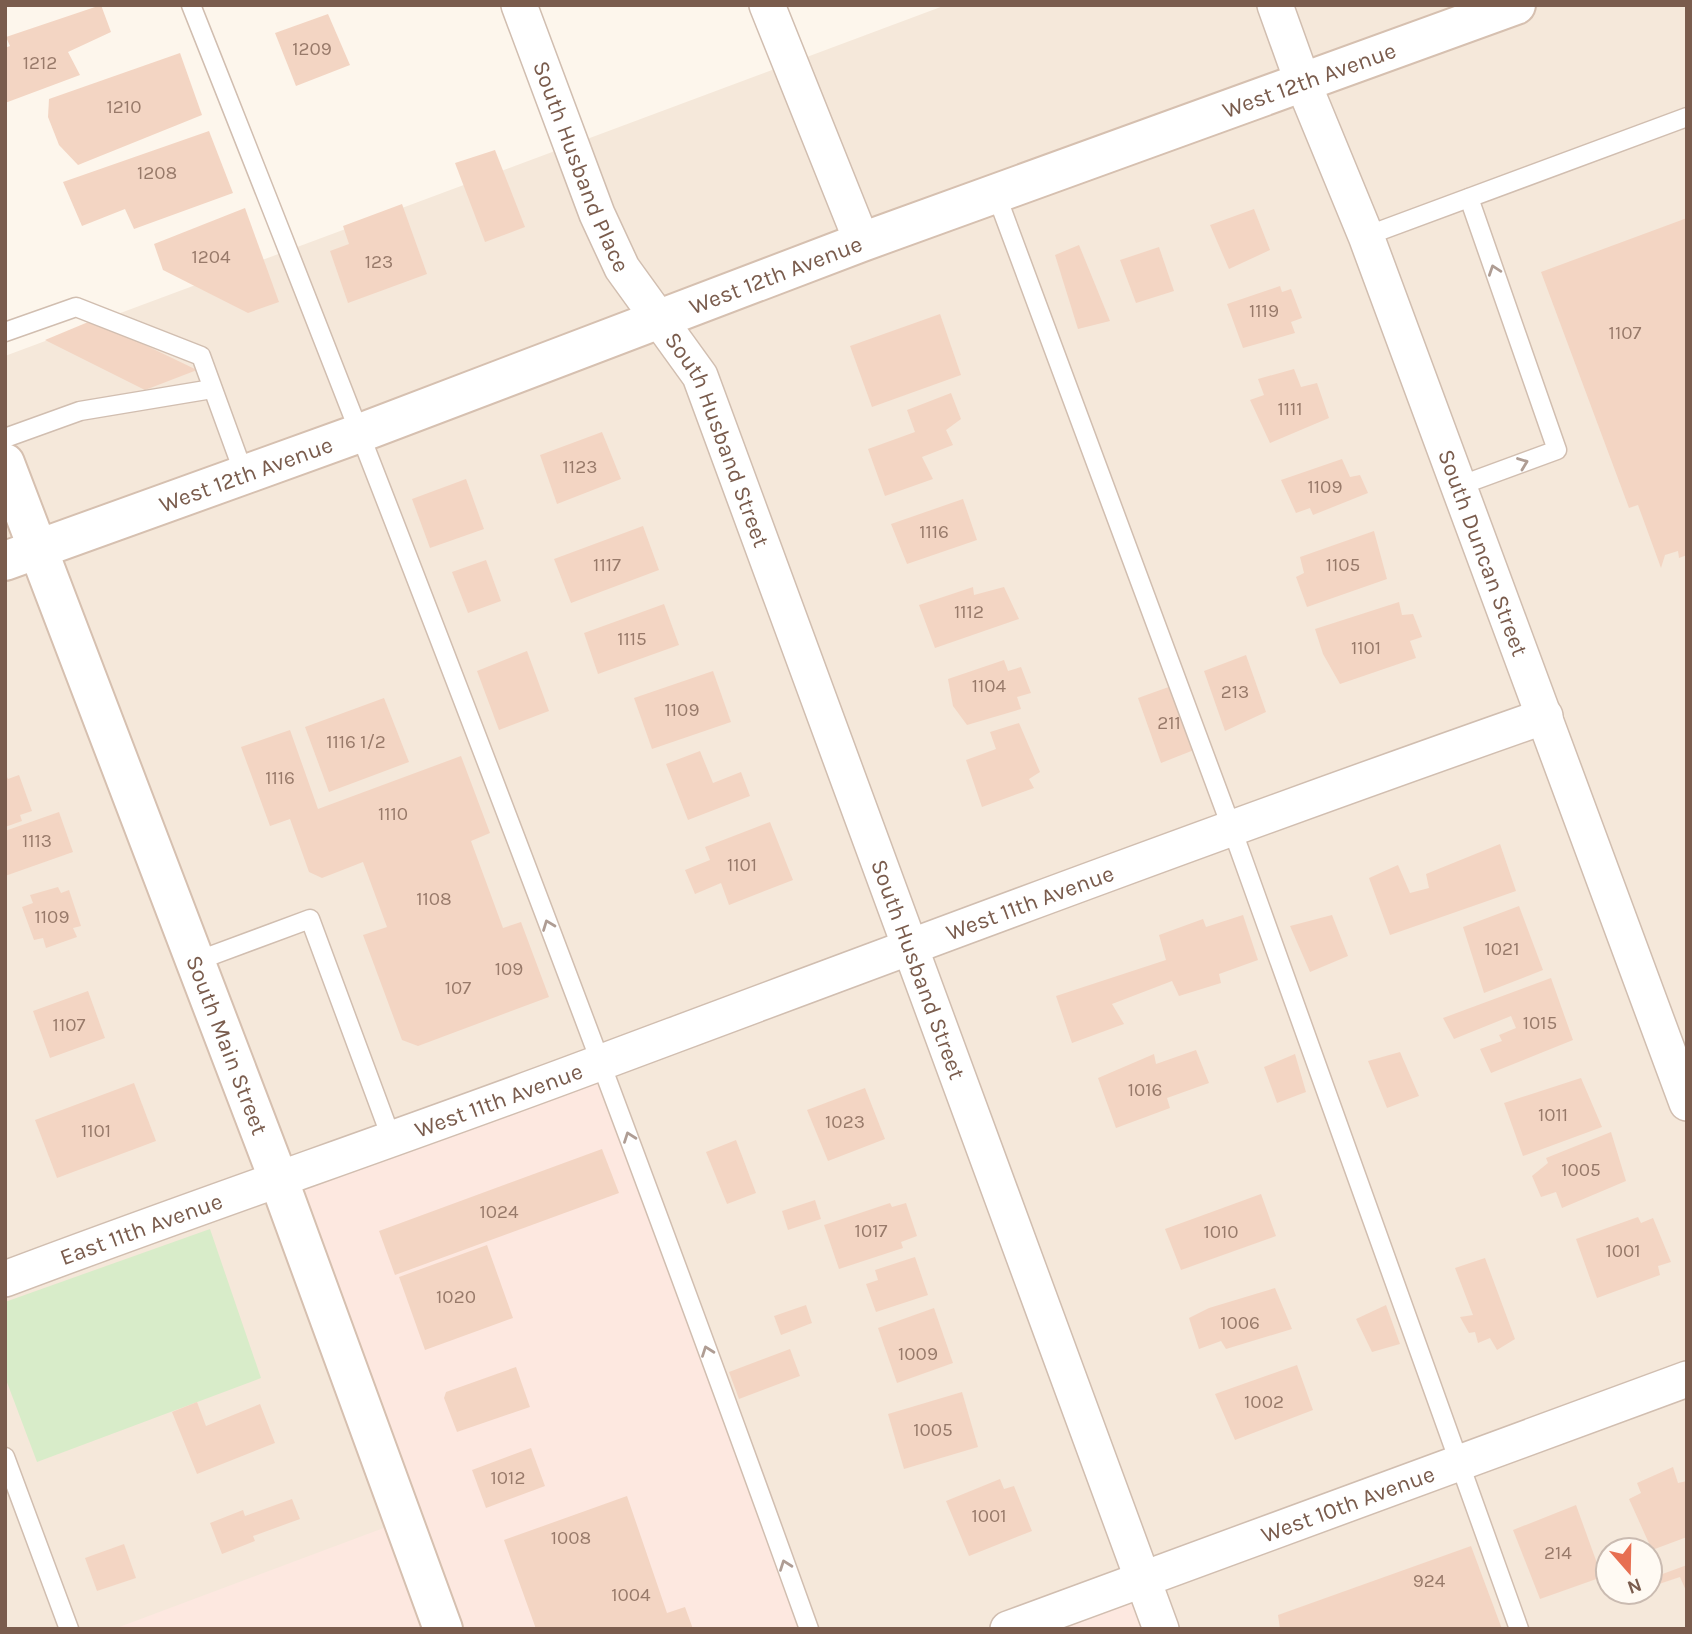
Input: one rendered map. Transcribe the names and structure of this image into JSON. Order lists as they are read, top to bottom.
{
  "streets": {
    "main road": ["West 12th Avenue", "South Main Street"],
    "street": [
      "South Husband Place",
      "South Husband Street",
      "South Duncan Street",
      "West 11th Avenue",
      "East 11th Avenue",
      "West 10th Avenue"
    ]
  },
  "crossings": [
    ["West 12th Avenue", "South Husband Place"],
    ["West 12th Avenue", "South Husband Street"],
    ["West 12th Avenue", "South Duncan Street"],
    ["West 12th Avenue", "South Main Street"],
    ["South Husband Place", "South Husband Street"],
    ["South Husband Street", "West 11th Avenue"],
    ["South Husband Street", "West 10th Avenue"],
    ["South Duncan Street", "West 11th Avenue"],
    ["West 11th Avenue", "South Main Street"],
    ["West 11th Avenue", "East 11th Avenue"],
    ["South Main Street", "East 11th Avenue"]
  ],
  "house_numbers": [
    "1209",
    "1212",
    "1210",
    "1208",
    "1204",
    "123",
    "1119",
    "1107",
    "1111",
    "1123",
    "1109",
    "1116",
    "1117",
    "1105",
    "1112",
    "1115",
    "1101",
    "1104",
    "213",
    "1109",
    "211",
    "1116 1/2",
    "1116",
    "1110",
    "1113",
    "1101",
    "1108",
    "1109",
    "1021",
    "109",
    "107",
    "1015",
    "1107",
    "1016",
    "1011",
    "1023",
    "1101",
    "1005",
    "1024",
    "1017",
    "1010",
    "1001",
    "1020",
    "1006",
    "1009",
    "1002",
    "1005",
    "1012",
    "1001",
    "1008",
    "214",
    "924",
    "1004"
  ],
  "north": "bottom"
}
